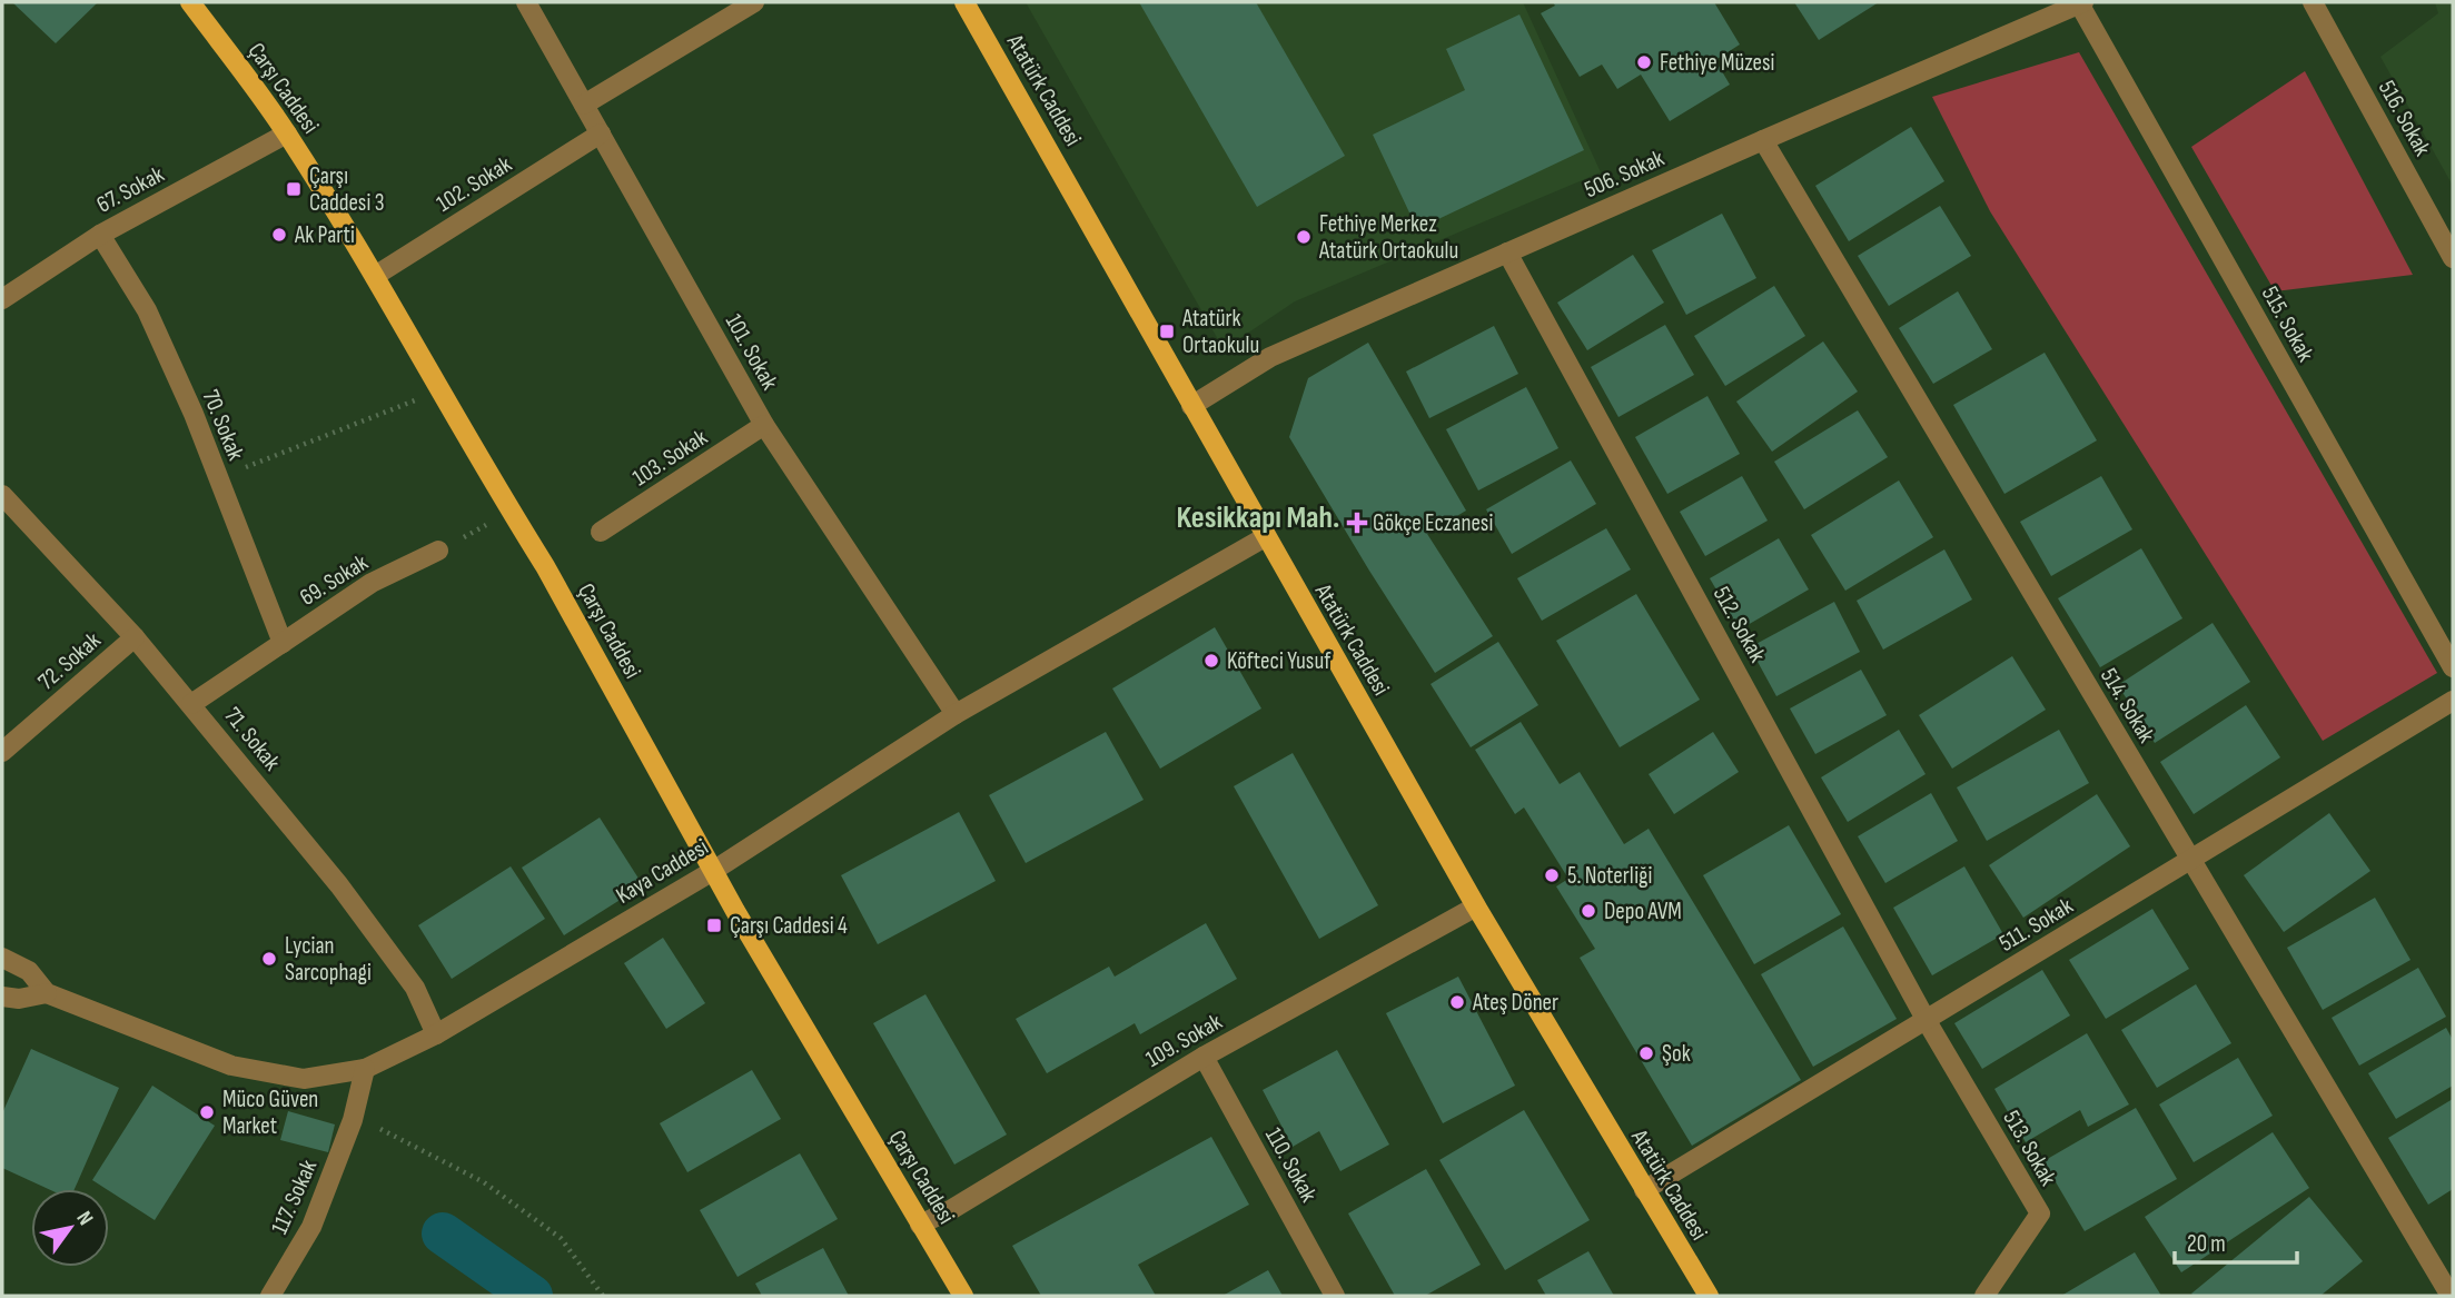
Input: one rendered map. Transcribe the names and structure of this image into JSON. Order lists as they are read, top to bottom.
{
  "streets": {
    "main road": ["Çarşı Caddesi", "Atatürk Caddesi"],
    "street": [
      "516. Sokak",
      "506. Sokak",
      "102. Sokak",
      "67. Sokak",
      "515. Sokak",
      "101. Sokak",
      "70. Sokak",
      "103. Sokak",
      "69. Sokak",
      "512. Sokak",
      "72. Sokak",
      "514. Sokak",
      "71. Sokak",
      "Kaya Caddesi",
      "511. Sokak",
      "109. Sokak",
      "513. Sokak",
      "110. Sokak",
      "117. Sokak"
    ]
  },
  "crossings": [
    ["Çarşı Caddesi", "102. Sokak"],
    ["Çarşı Caddesi", "67. Sokak"],
    ["Çarşı Caddesi", "Kaya Caddesi"],
    ["Çarşı Caddesi", "109. Sokak"],
    ["Atatürk Caddesi", "506. Sokak"],
    ["Atatürk Caddesi", "Kaya Caddesi"],
    ["Atatürk Caddesi", "511. Sokak"],
    ["Atatürk Caddesi", "109. Sokak"],
    ["506. Sokak", "515. Sokak"],
    ["506. Sokak", "512. Sokak"],
    ["506. Sokak", "514. Sokak"],
    ["102. Sokak", "101. Sokak"],
    ["67. Sokak", "70. Sokak"],
    ["101. Sokak", "103. Sokak"],
    ["101. Sokak", "Kaya Caddesi"],
    ["70. Sokak", "69. Sokak"],
    ["69. Sokak", "71. Sokak"],
    ["512. Sokak", "511. Sokak"],
    ["512. Sokak", "513. Sokak"],
    ["72. Sokak", "71. Sokak"],
    ["514. Sokak", "511. Sokak"],
    ["71. Sokak", "Kaya Caddesi"],
    ["Kaya Caddesi", "117. Sokak"],
    ["511. Sokak", "513. Sokak"],
    ["109. Sokak", "110. Sokak"]
  ],
  "districts": ["Kesikkapı Mah."],
  "places": {
    "other": [
      "Fethiye Müzesi",
      "Ak Parti",
      "Fethiye Merkez Atatürk Ortaokulu",
      "Köfteci Yusuf",
      "5. Noterliği",
      "Depo AVM",
      "Lycian Sarcophagi",
      "Ateş Döner",
      "Şok",
      "Müco Güven Market"
    ],
    "transit": ["Çarşı Caddesi 3", "Atatürk Ortaokulu", "Çarşı Caddesi 4"],
    "health": ["Gökçe Eczanesi"]
  },
  "scale_bar": "20 m",
  "north": "top right"
}
